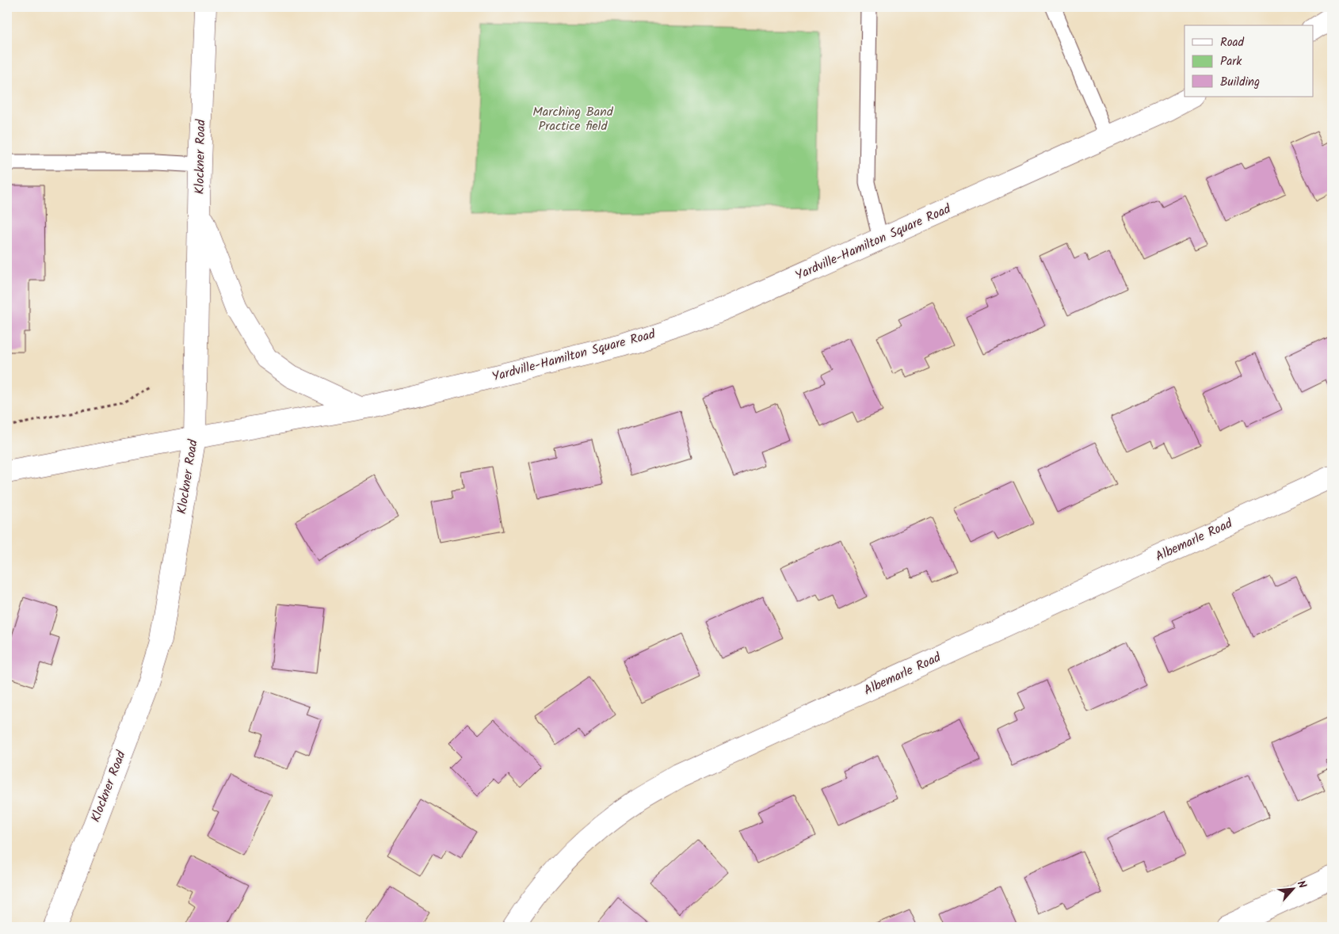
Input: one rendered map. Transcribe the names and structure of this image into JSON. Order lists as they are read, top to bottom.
{
  "streets": {
    "street": ["Klockner Road", "Yardville-Hamilton Square Road", "Albemarle Road"]
  },
  "crossings": [
    ["Klockner Road", "Yardville-Hamilton Square Road"]
  ],
  "parks": ["Marching Band Practice field"],
  "legend": ["Road", "Park", "Building"],
  "north": "top right"
}
